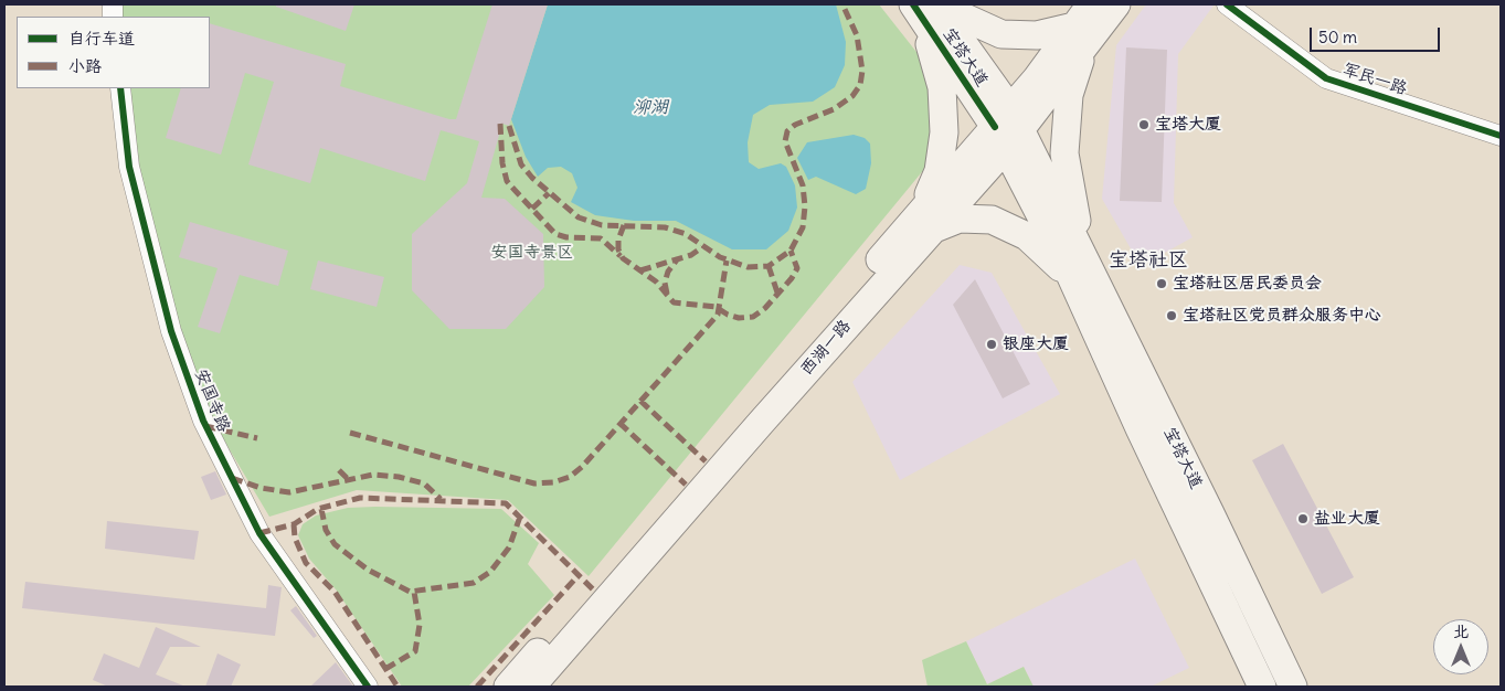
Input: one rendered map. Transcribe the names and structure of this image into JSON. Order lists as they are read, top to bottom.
{
  "streets": {
    "main road": ["宝塔大道", "西湖一路"],
    "street": ["军民一路", "安国寺路"]
  },
  "crossings": [
    ["宝塔大道", "西湖一路"]
  ],
  "districts": ["宝塔社区"],
  "water": ["泖湖"],
  "parks": ["安国寺景区"],
  "places": [
    "宝塔大厦",
    "宝塔社区居民委员会",
    "宝塔社区党员群众服务中心",
    "银座大厦",
    "盐业大厦"
  ],
  "legend": ["自行车道", "小路"],
  "scale_bar": "50 m",
  "north": "top"
}
